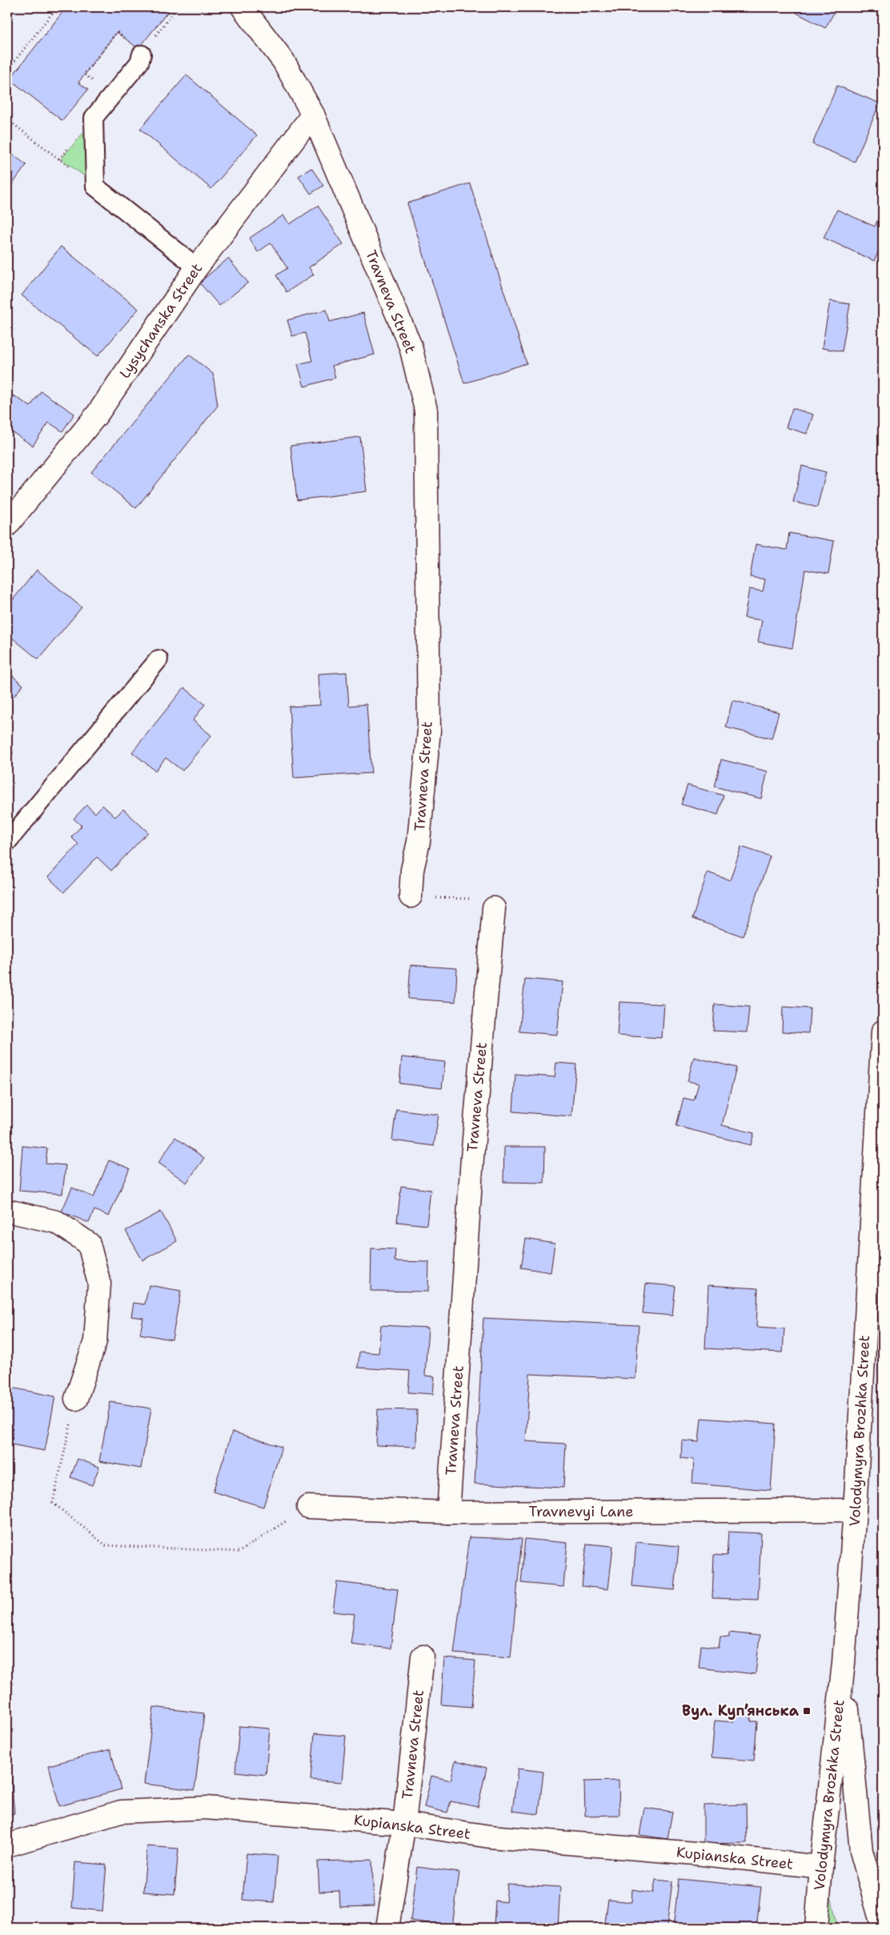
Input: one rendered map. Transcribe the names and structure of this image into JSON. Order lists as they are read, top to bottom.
{
  "streets": {
    "street": [
      "Travneva Street",
      "Lysychanska Street",
      "Volodymyra Brozhka Street",
      "Travnevyi Lane",
      "Kupianska Street"
    ]
  },
  "crossings": [
    ["Travneva Street", "Lysychanska Street"],
    ["Travneva Street", "Travnevyi Lane"],
    ["Travneva Street", "Kupianska Street"],
    ["Volodymyra Brozhka Street", "Travnevyi Lane"],
    ["Volodymyra Brozhka Street", "Kupianska Street"]
  ],
  "places": {
    "transit": ["Вул. Куп’янська"]
  }
}
